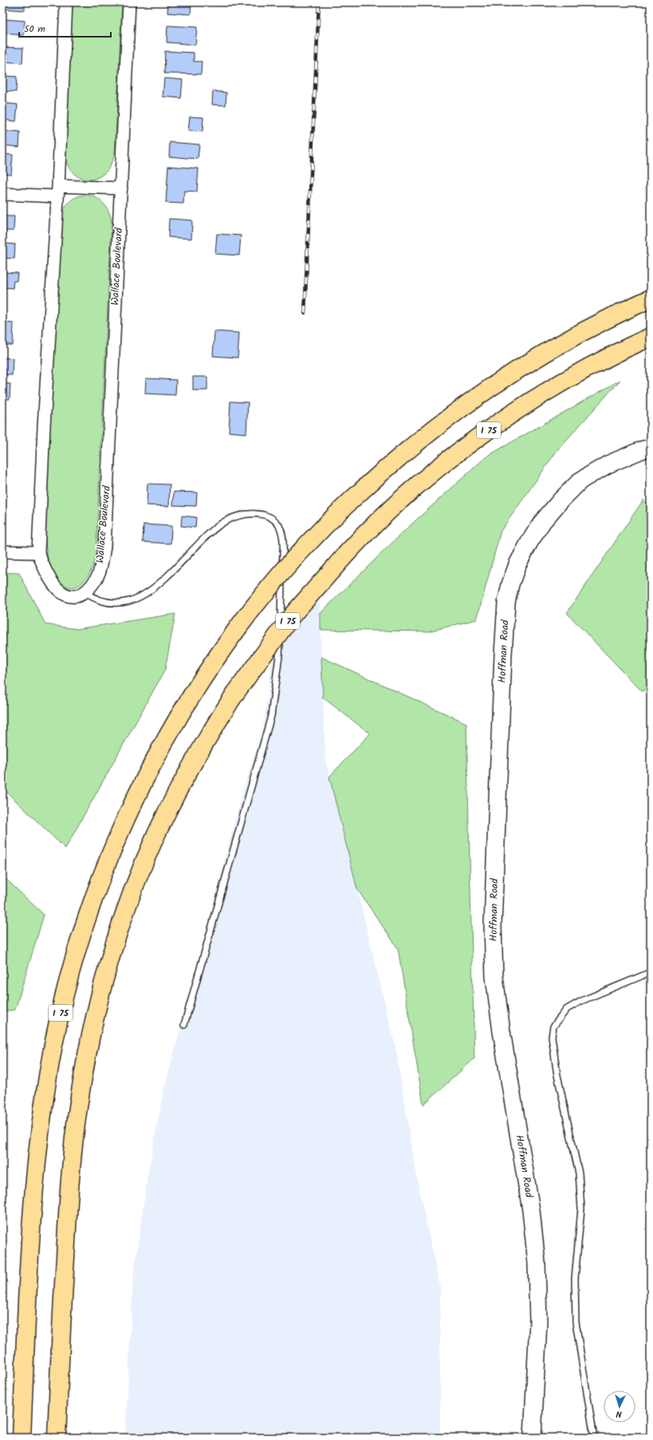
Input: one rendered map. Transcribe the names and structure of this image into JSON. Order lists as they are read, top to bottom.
{
  "streets": {
    "highway": ["I 75"],
    "street": ["Wallace Boulevard", "Hoffman Road"]
  },
  "scale_bar": "50 m",
  "north": "bottom"
}
